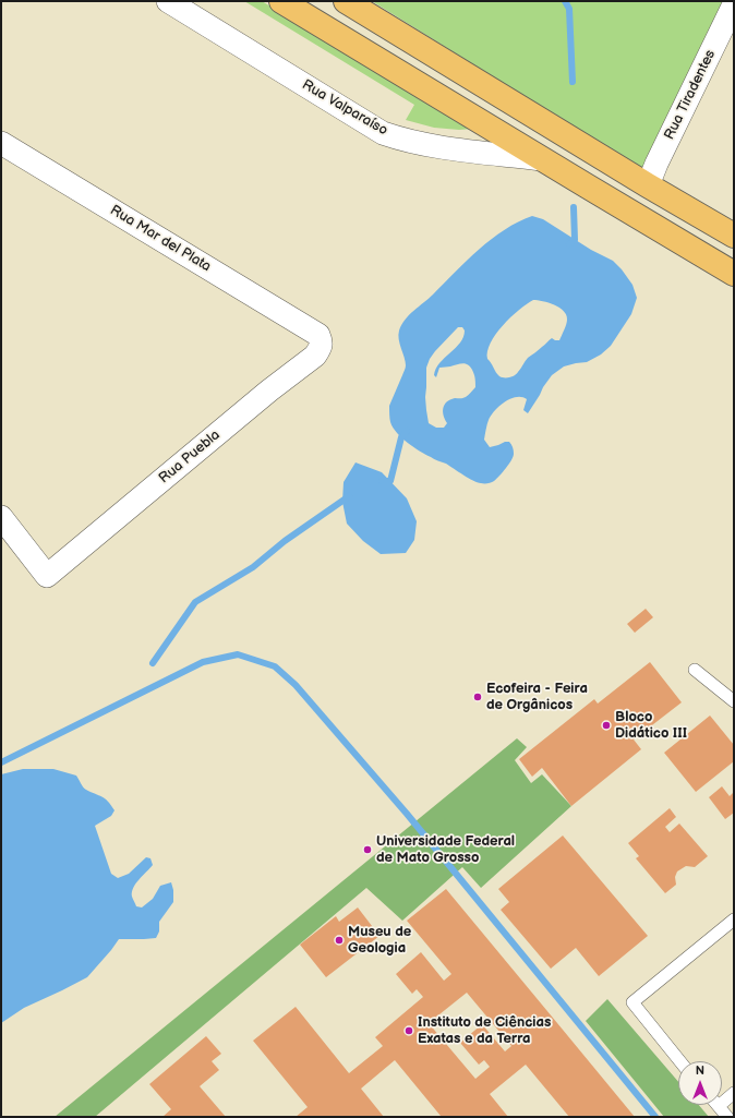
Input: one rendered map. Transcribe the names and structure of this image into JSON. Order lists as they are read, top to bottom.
{
  "streets": {
    "street": [
      "Rua Tiradentes",
      "Rua Valparaíso",
      "Rua Mar del Plata",
      "Rua Puebla"
    ]
  },
  "crossings": [
    ["Rua Mar del Plata", "Rua Puebla"]
  ],
  "places": [
    "Ecofeira - Feira de Orgânicos",
    "Bloco Didático III",
    "Universidade Federal de Mato Grosso",
    "Museu de Geologia",
    "Instituto de Ciências Exatas e da Terra"
  ],
  "north": "top"
}
